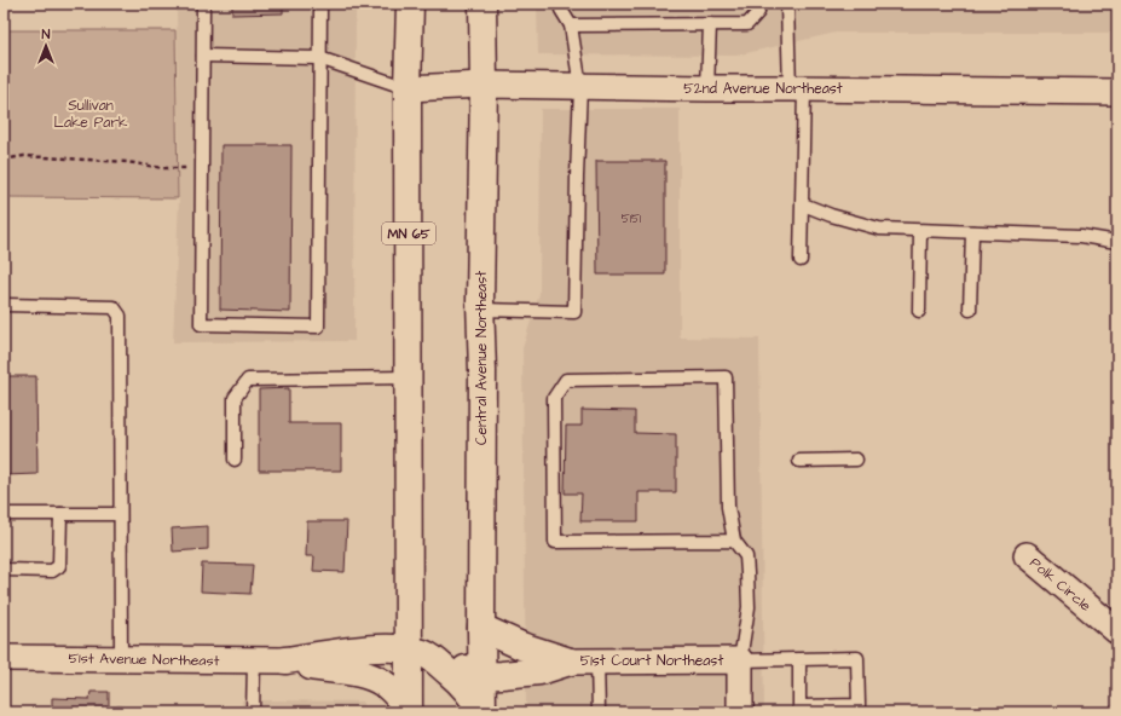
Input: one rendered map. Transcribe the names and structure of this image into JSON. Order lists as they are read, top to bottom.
{
  "streets": {
    "main road": ["MN 65", "Central Avenue Northeast"],
    "street": [
      "52nd Avenue Northeast",
      "Polk Circle",
      "51st Avenue Northeast",
      "51st Court Northeast"
    ]
  },
  "crossings": [
    ["52nd Avenue Northeast", "MN 65"],
    ["52nd Avenue Northeast", "Central Avenue Northeast"]
  ],
  "parks": ["Sullivan Lake Park"],
  "house_numbers": ["5151"],
  "north": "top"
}
